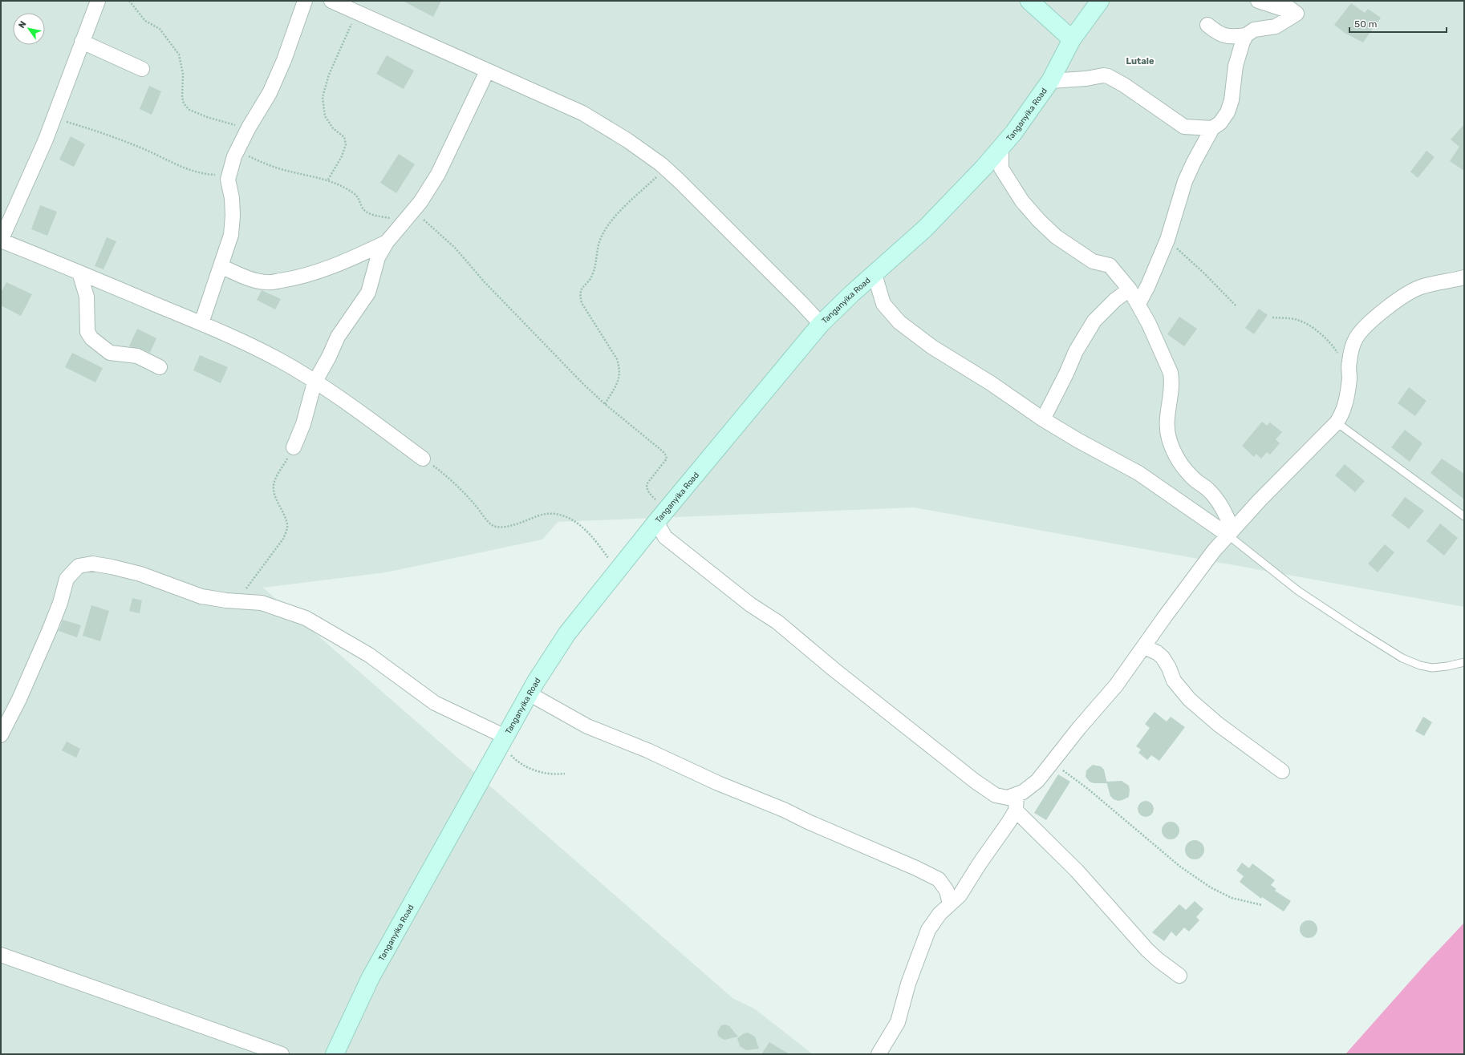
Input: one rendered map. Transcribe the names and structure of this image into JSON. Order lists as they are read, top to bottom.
{
  "streets": {
    "street": ["Tanganyika Road"]
  },
  "districts": ["Lutale"],
  "scale_bar": "50 m",
  "north": "top left"
}
